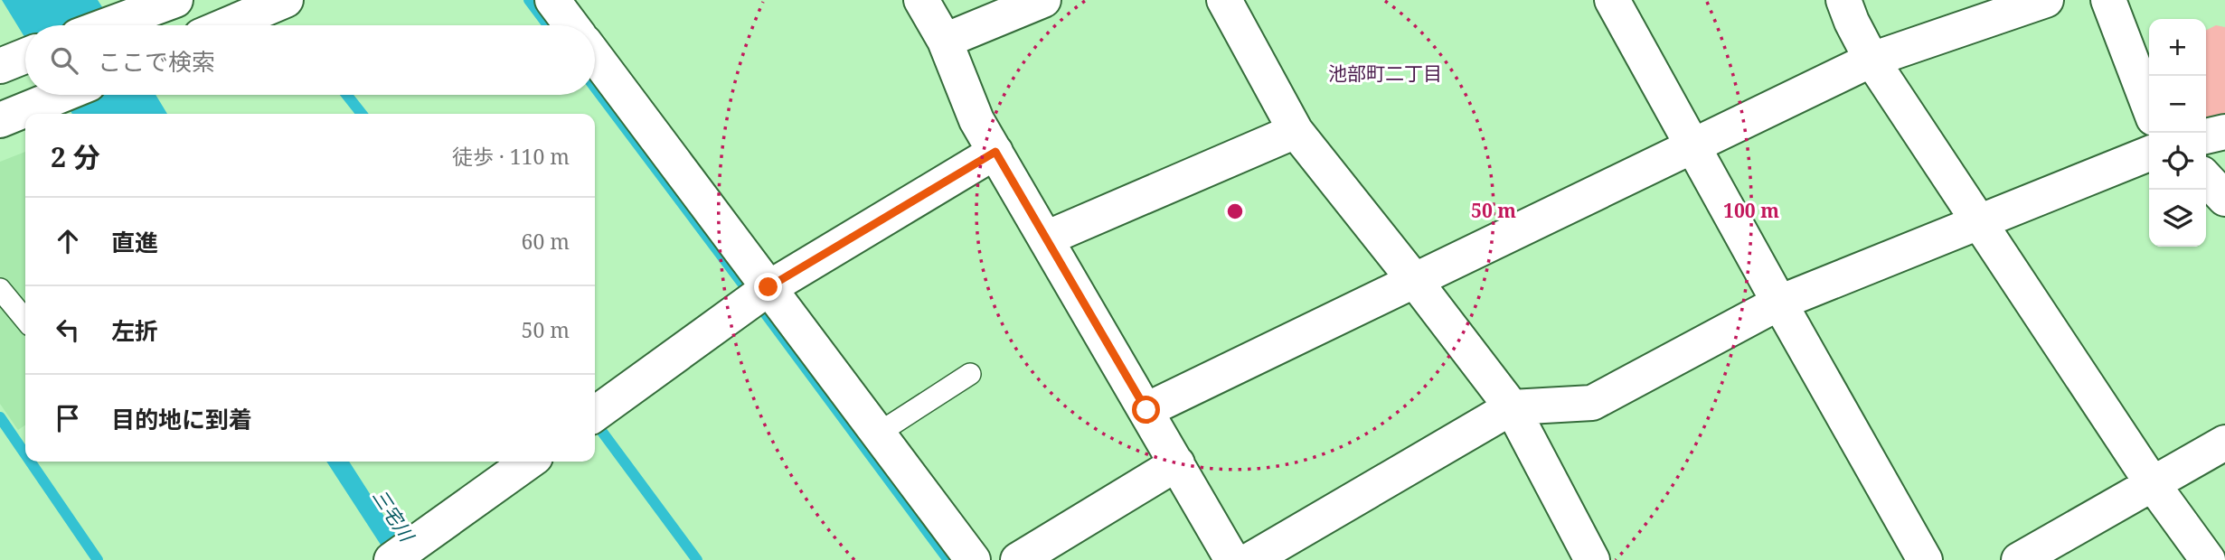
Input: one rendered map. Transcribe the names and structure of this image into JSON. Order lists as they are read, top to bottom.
{
  "districts": ["池部町二丁目"],
  "water": ["三宅川"],
  "page": {
    "map_buttons": ["+", "−"],
    "search": "ここで検索",
    "heading": ["2 分", "徒歩 · 110 m"],
    "list": [
      ["直進", "60 m"],
      ["左折", "50 m"],
      "目的地に到着"
    ]
  },
  "rings": ["50 m", "100 m"]
}
